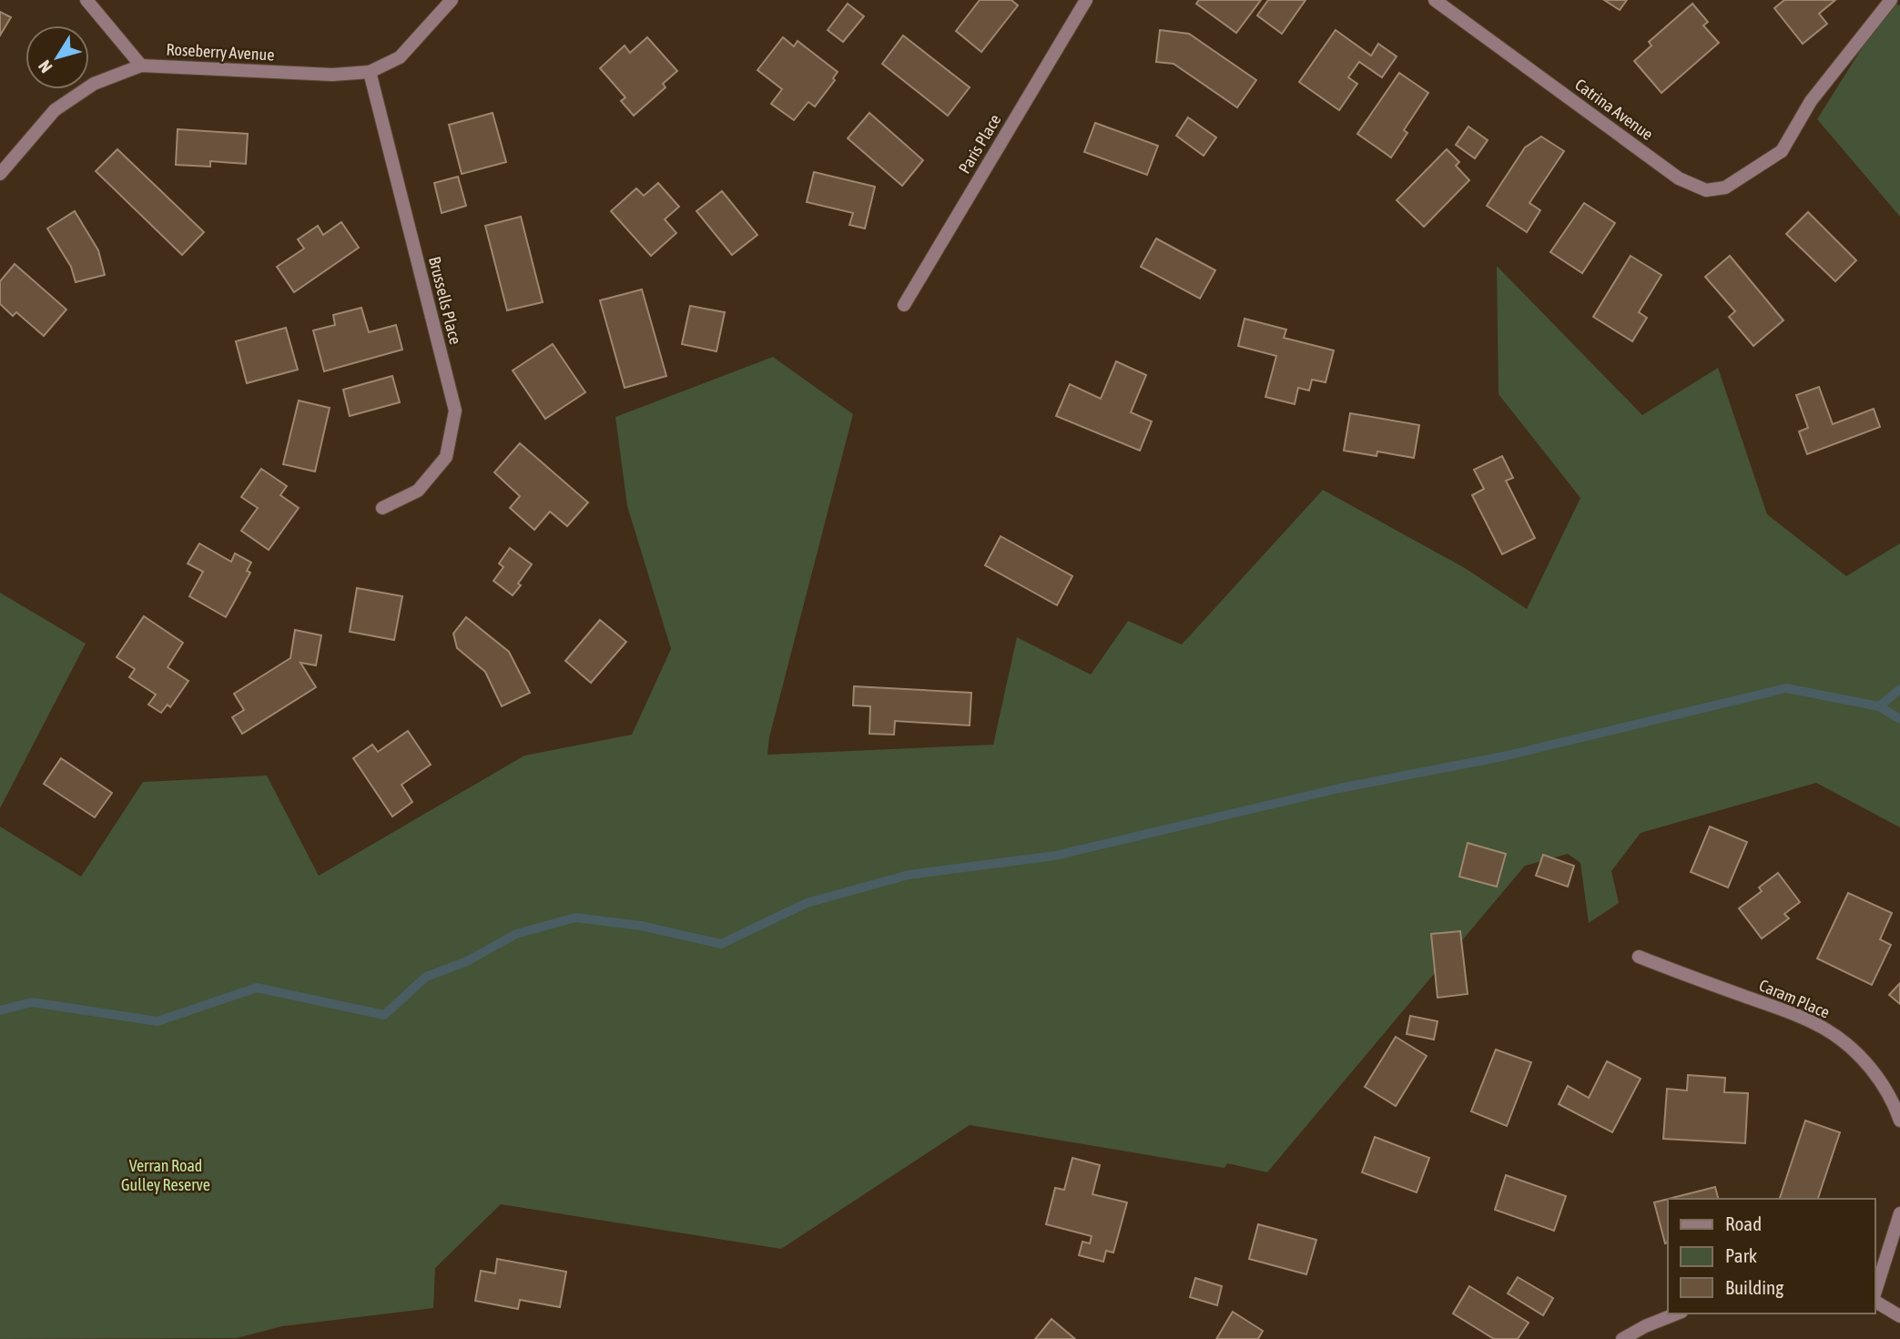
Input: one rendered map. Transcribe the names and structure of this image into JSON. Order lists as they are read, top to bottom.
{
  "streets": {
    "street": [
      "Roseberry Avenue",
      "Catrina Avenue",
      "Paris Place",
      "Brussells Place",
      "Caram Place"
    ]
  },
  "crossings": [
    ["Roseberry Avenue", "Brussells Place"]
  ],
  "parks": ["Verran Road Gulley Reserve"],
  "legend": ["Road", "Park", "Building"],
  "north": "bottom left"
}
